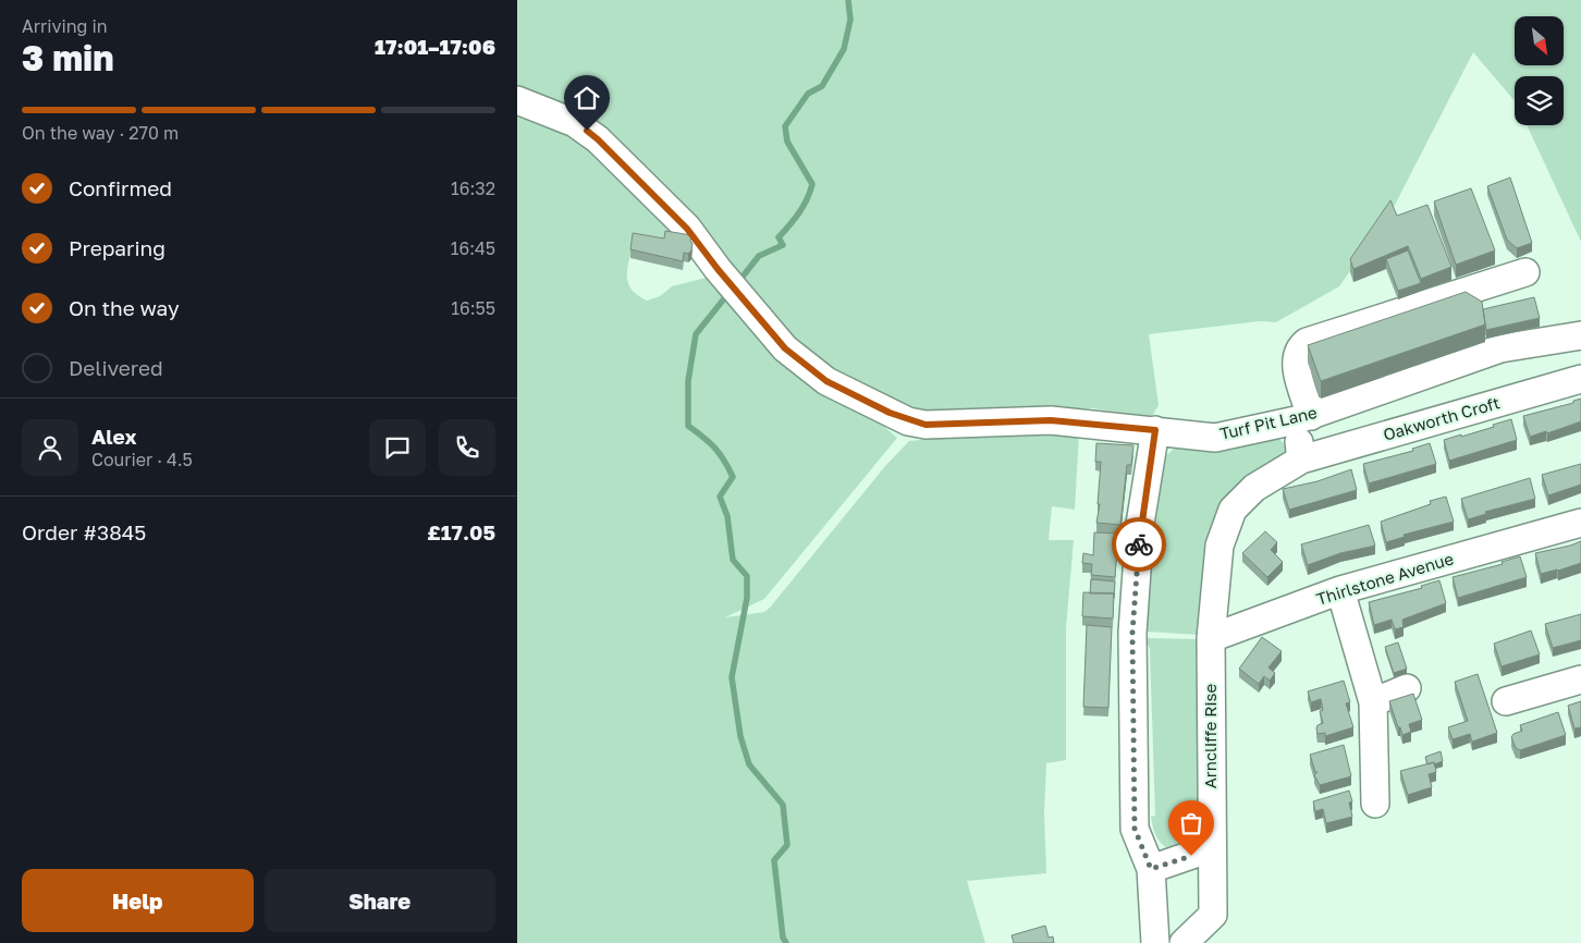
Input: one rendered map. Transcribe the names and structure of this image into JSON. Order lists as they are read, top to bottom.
{
  "streets": {
    "street": [
      "Oakworth Croft",
      "Turf Pit Lane",
      "Thirlstone Avenue",
      "Arncliffe Rise"
    ]
  },
  "crossings": [
    ["Oakworth Croft", "Arncliffe Rise"],
    ["Thirlstone Avenue", "Arncliffe Rise"]
  ],
  "north": "bottom right",
  "page": {
    "heading": ["3 min", "Arriving in", "17:01–17:06"],
    "panel": [
      "Alex",
      "Courier · 4.5",
      "Order #3845",
      "£17.05"
    ],
    "bar": "On the way · 270 m",
    "list": [
      ["Confirmed", "16:32"],
      ["Preparing", "16:45"],
      ["On the way", "16:55"],
      "Delivered"
    ],
    "buttons": ["Help", "Share"]
  }
}
